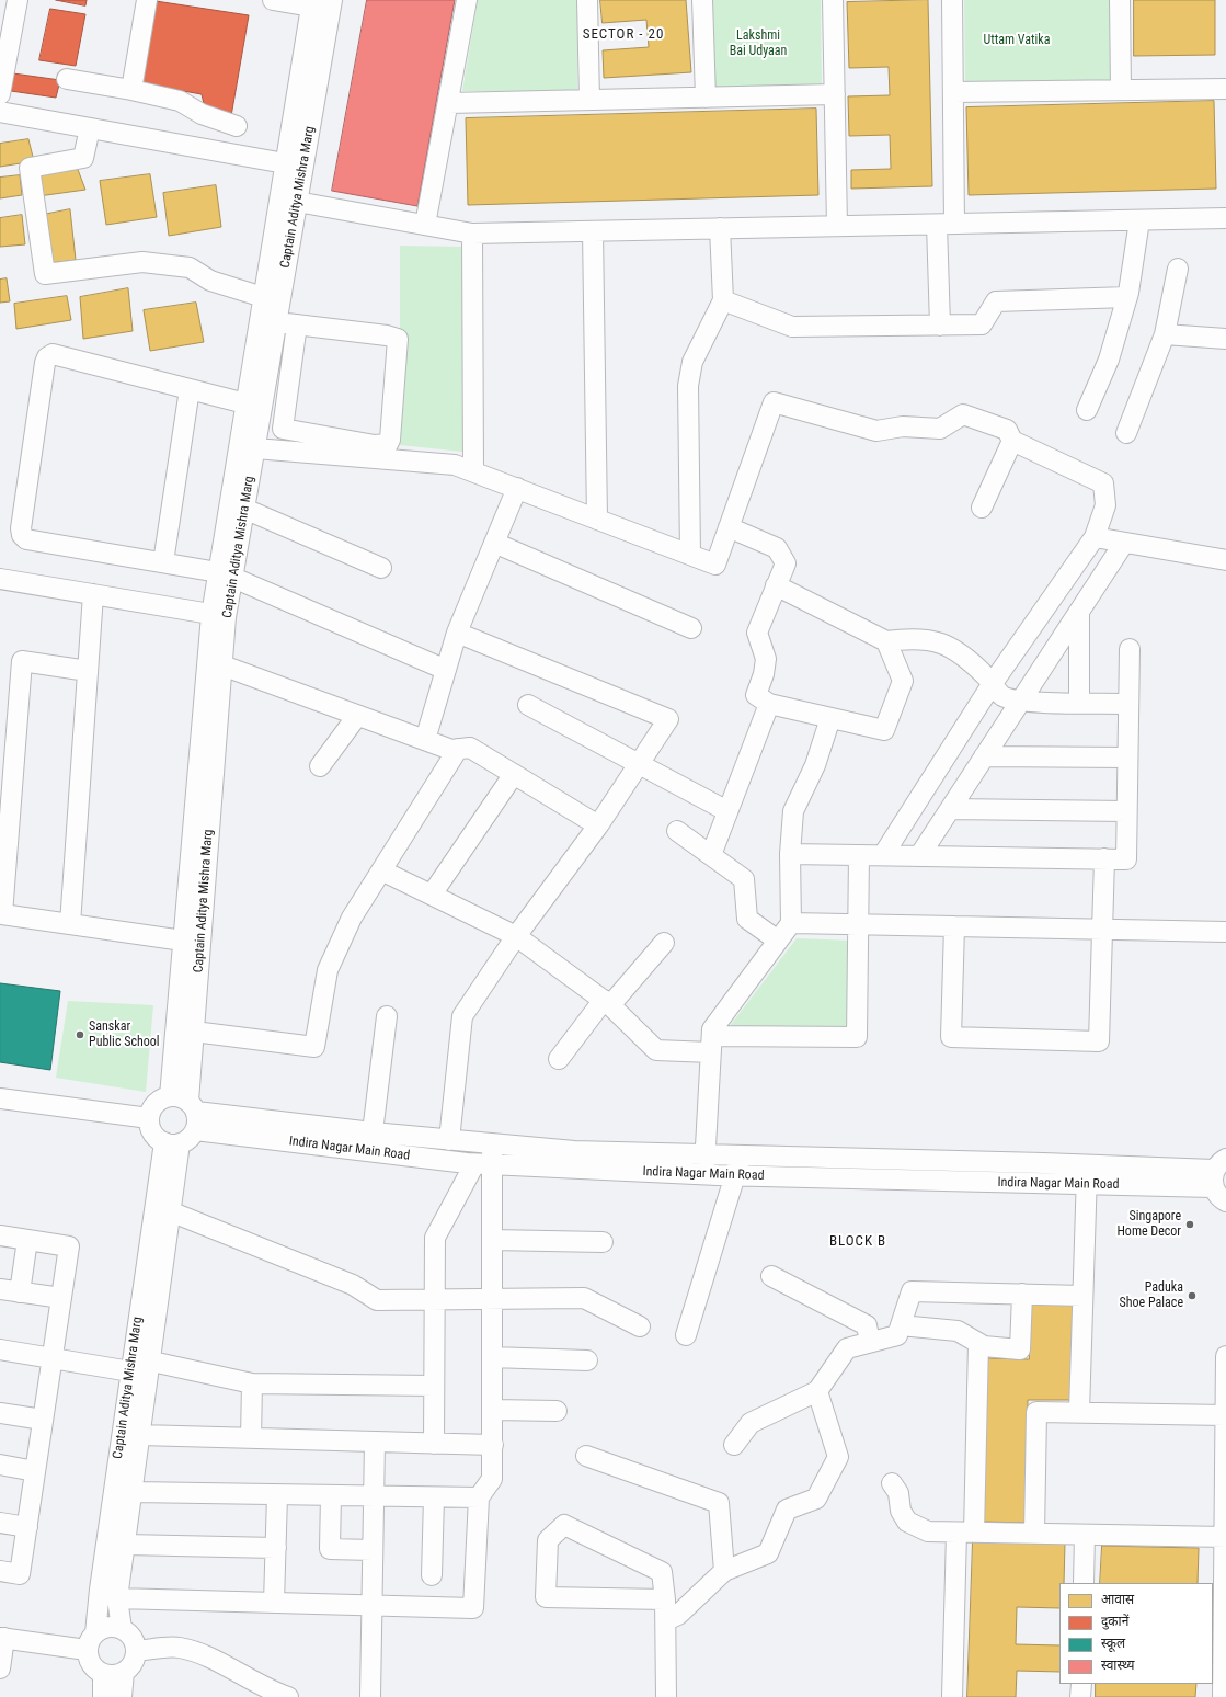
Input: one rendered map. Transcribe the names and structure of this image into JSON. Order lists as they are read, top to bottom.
{
  "streets": {
    "street": ["Captain Aditya Mishra Marg", "Indira Nagar Main Road"]
  },
  "crossings": [
    ["Captain Aditya Mishra Marg", "Indira Nagar Main Road"]
  ],
  "districts": ["SECTOR - 20", "BLOCK B"],
  "parks": ["Lakshmi Bai Udyaan", "Uttam Vatika"],
  "places": ["Sanskar Public School", "Singapore Home Decor", "Paduka Shoe Palace"],
  "legend": [
    "आवास",
    "दुकानें",
    "स्कूल",
    "स्वास्थ्य"
  ]
}
